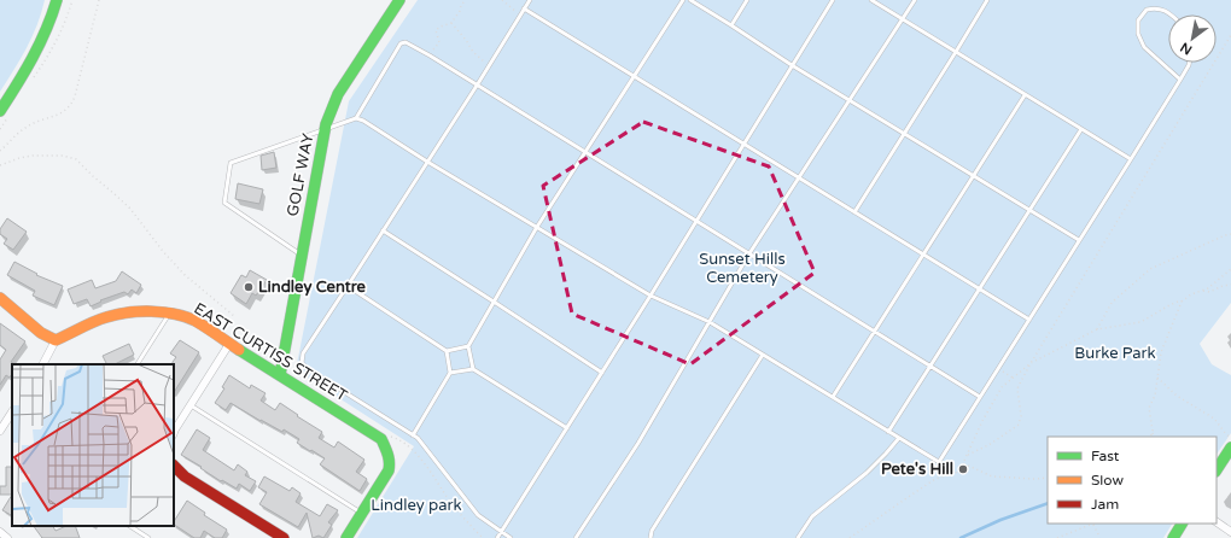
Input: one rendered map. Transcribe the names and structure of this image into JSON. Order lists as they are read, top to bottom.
{
  "streets": {
    "street": ["GOLF WAY", "EAST CURTISS STREET"]
  },
  "crossings": [
    ["GOLF WAY", "EAST CURTISS STREET"]
  ],
  "parks": ["Sunset Hills Cemetery", "Burke Park", "Lindley park"],
  "places": ["Lindley Centre", "Pete's Hill"],
  "legend": ["Fast", "Slow", "Jam"],
  "north": "bottom left"
}
